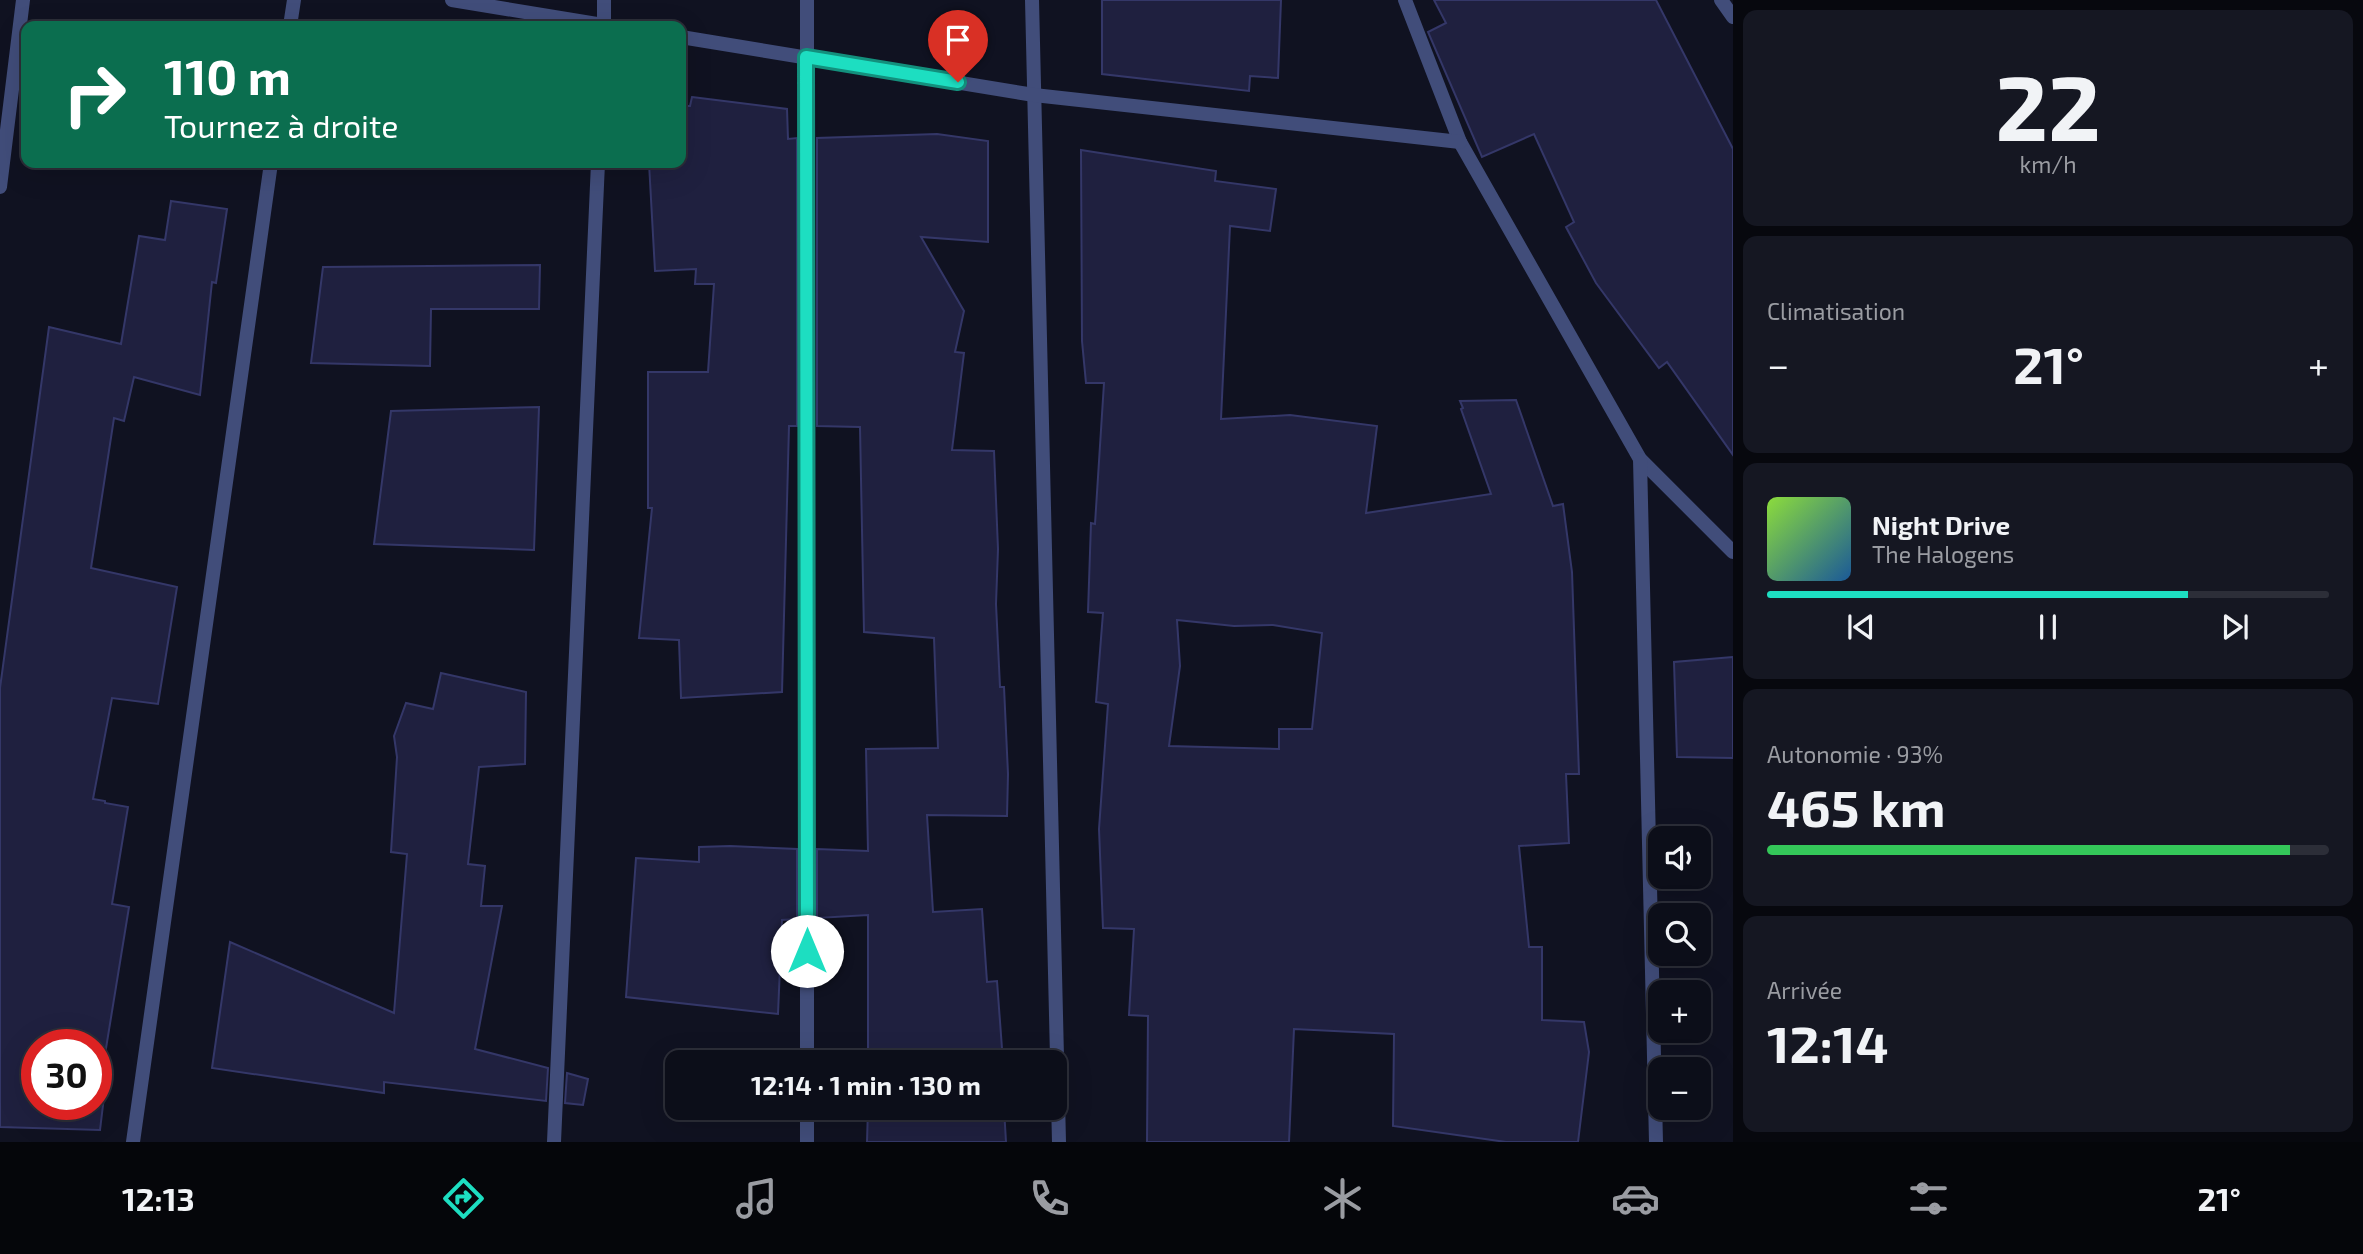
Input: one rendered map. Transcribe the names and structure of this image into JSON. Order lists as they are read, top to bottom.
{
  "page": {
    "tile": [
      ["22", "km/h"],
      "Climatisation",
      ["Autonomie · 93%", "465 km"],
      ["Arrivée", "12:14"]
    ],
    "turn": ["110 m", "Tournez à droite"],
    "heat": ["−", "21°", "+"],
    "song": ["Night Drive", "The Halogens"],
    "map_buttons": ["+", "−"],
    "limit": "30",
    "trip": "12:14 · 1 min · 130 m",
    "tabs": ["12:13", "21°"]
  }
}
